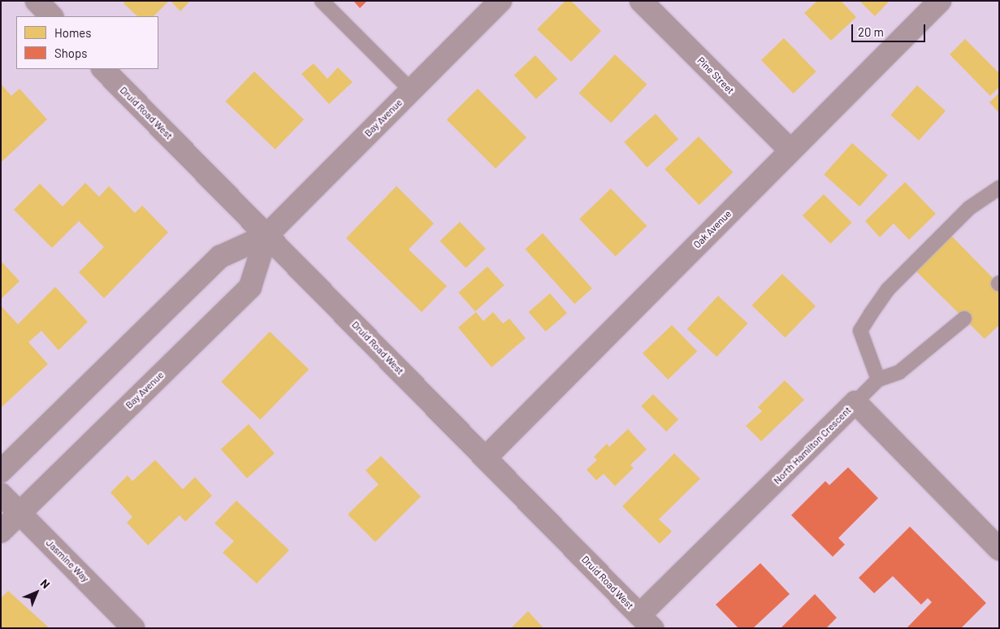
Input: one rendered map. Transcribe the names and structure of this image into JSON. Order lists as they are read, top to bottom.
{
  "streets": {
    "street": [
      "Pine Street",
      "Druid Road West",
      "Bay Avenue",
      "Oak Avenue",
      "North Hamilton Crescent",
      "Jasmine Way"
    ]
  },
  "crossings": [
    ["Pine Street", "Oak Avenue"],
    ["Druid Road West", "Bay Avenue"],
    ["Druid Road West", "Oak Avenue"],
    ["Druid Road West", "North Hamilton Crescent"],
    ["Bay Avenue", "Jasmine Way"]
  ],
  "legend": ["Homes", "Shops"],
  "scale_bar": "20 m",
  "north": "top right"
}
